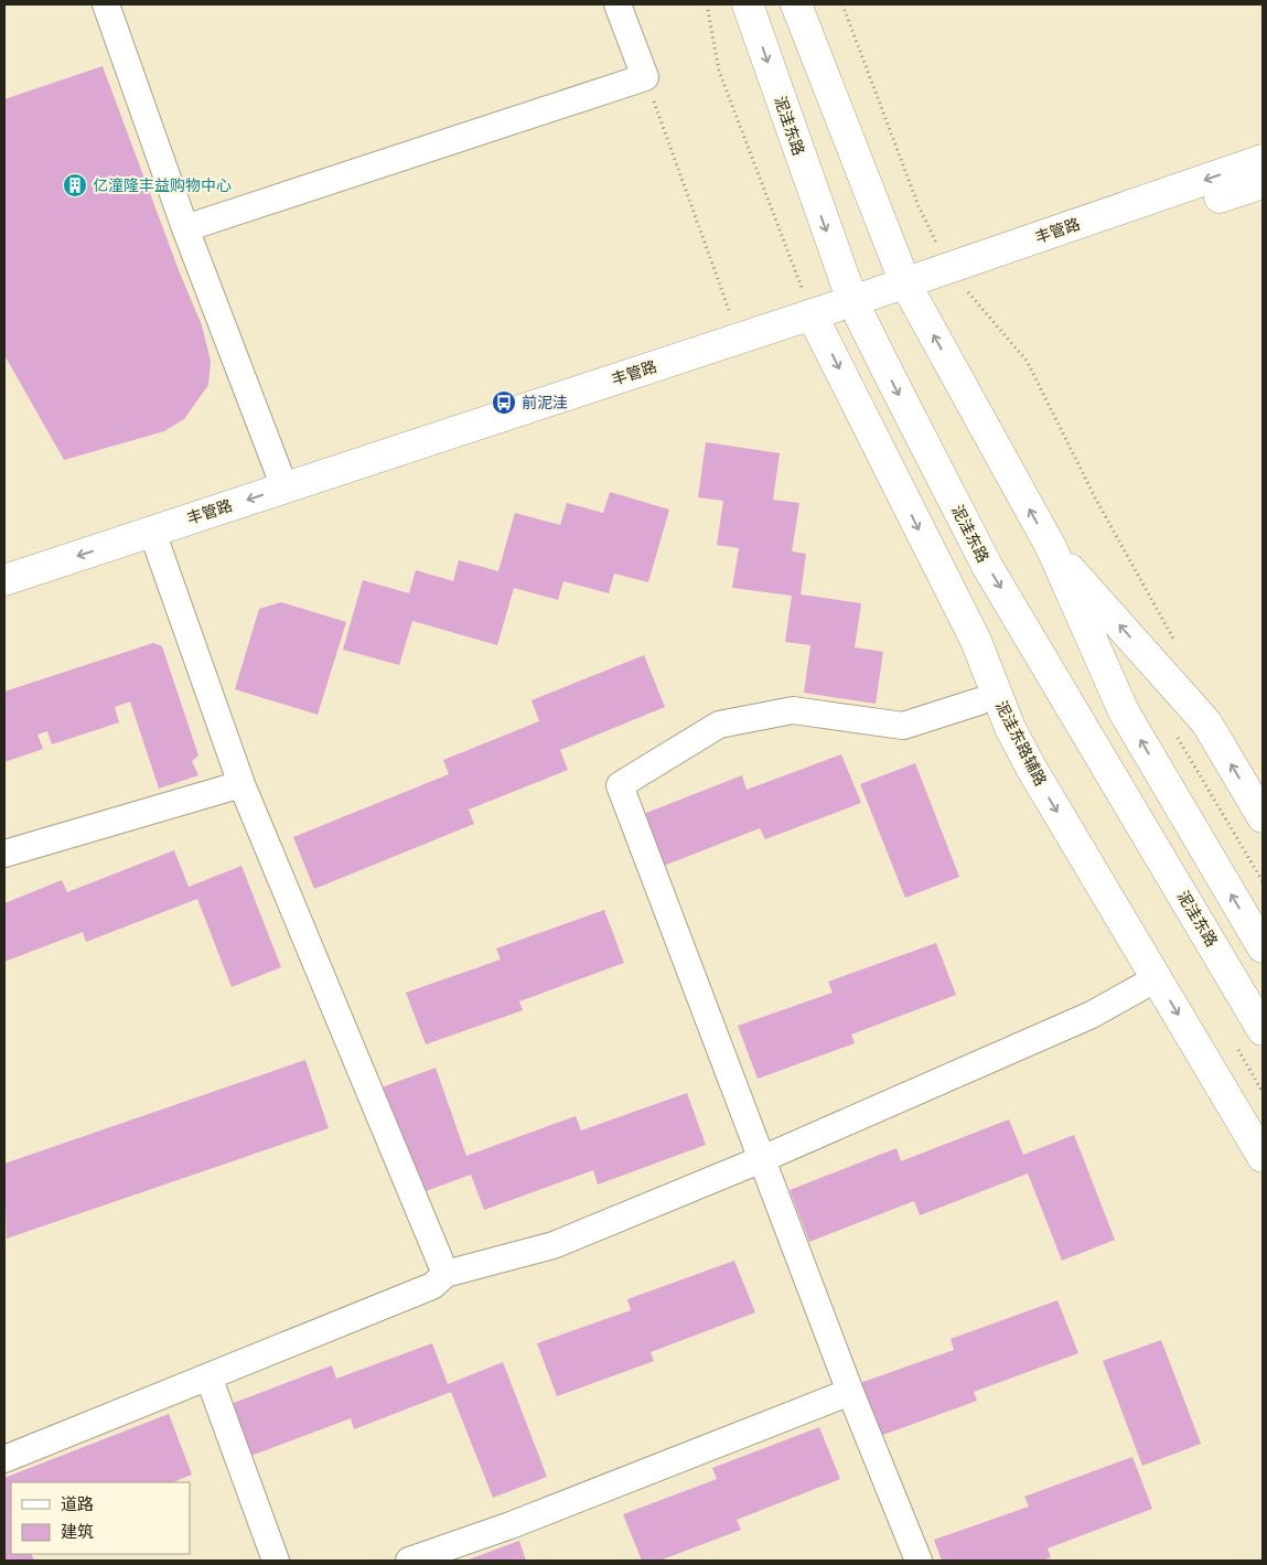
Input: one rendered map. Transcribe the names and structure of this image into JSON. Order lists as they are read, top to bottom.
{
  "streets": {
    "main road": ["泥洼东路", "丰管路", "泥洼东路辅路"]
  },
  "crossings": [
    ["泥洼东路", "丰管路"],
    ["丰管路", "泥洼东路辅路"]
  ],
  "places": {
    "building": ["亿潼隆丰益购物中心"],
    "bus stop": ["前泥洼"]
  },
  "legend": ["道路", "建筑"]
}
